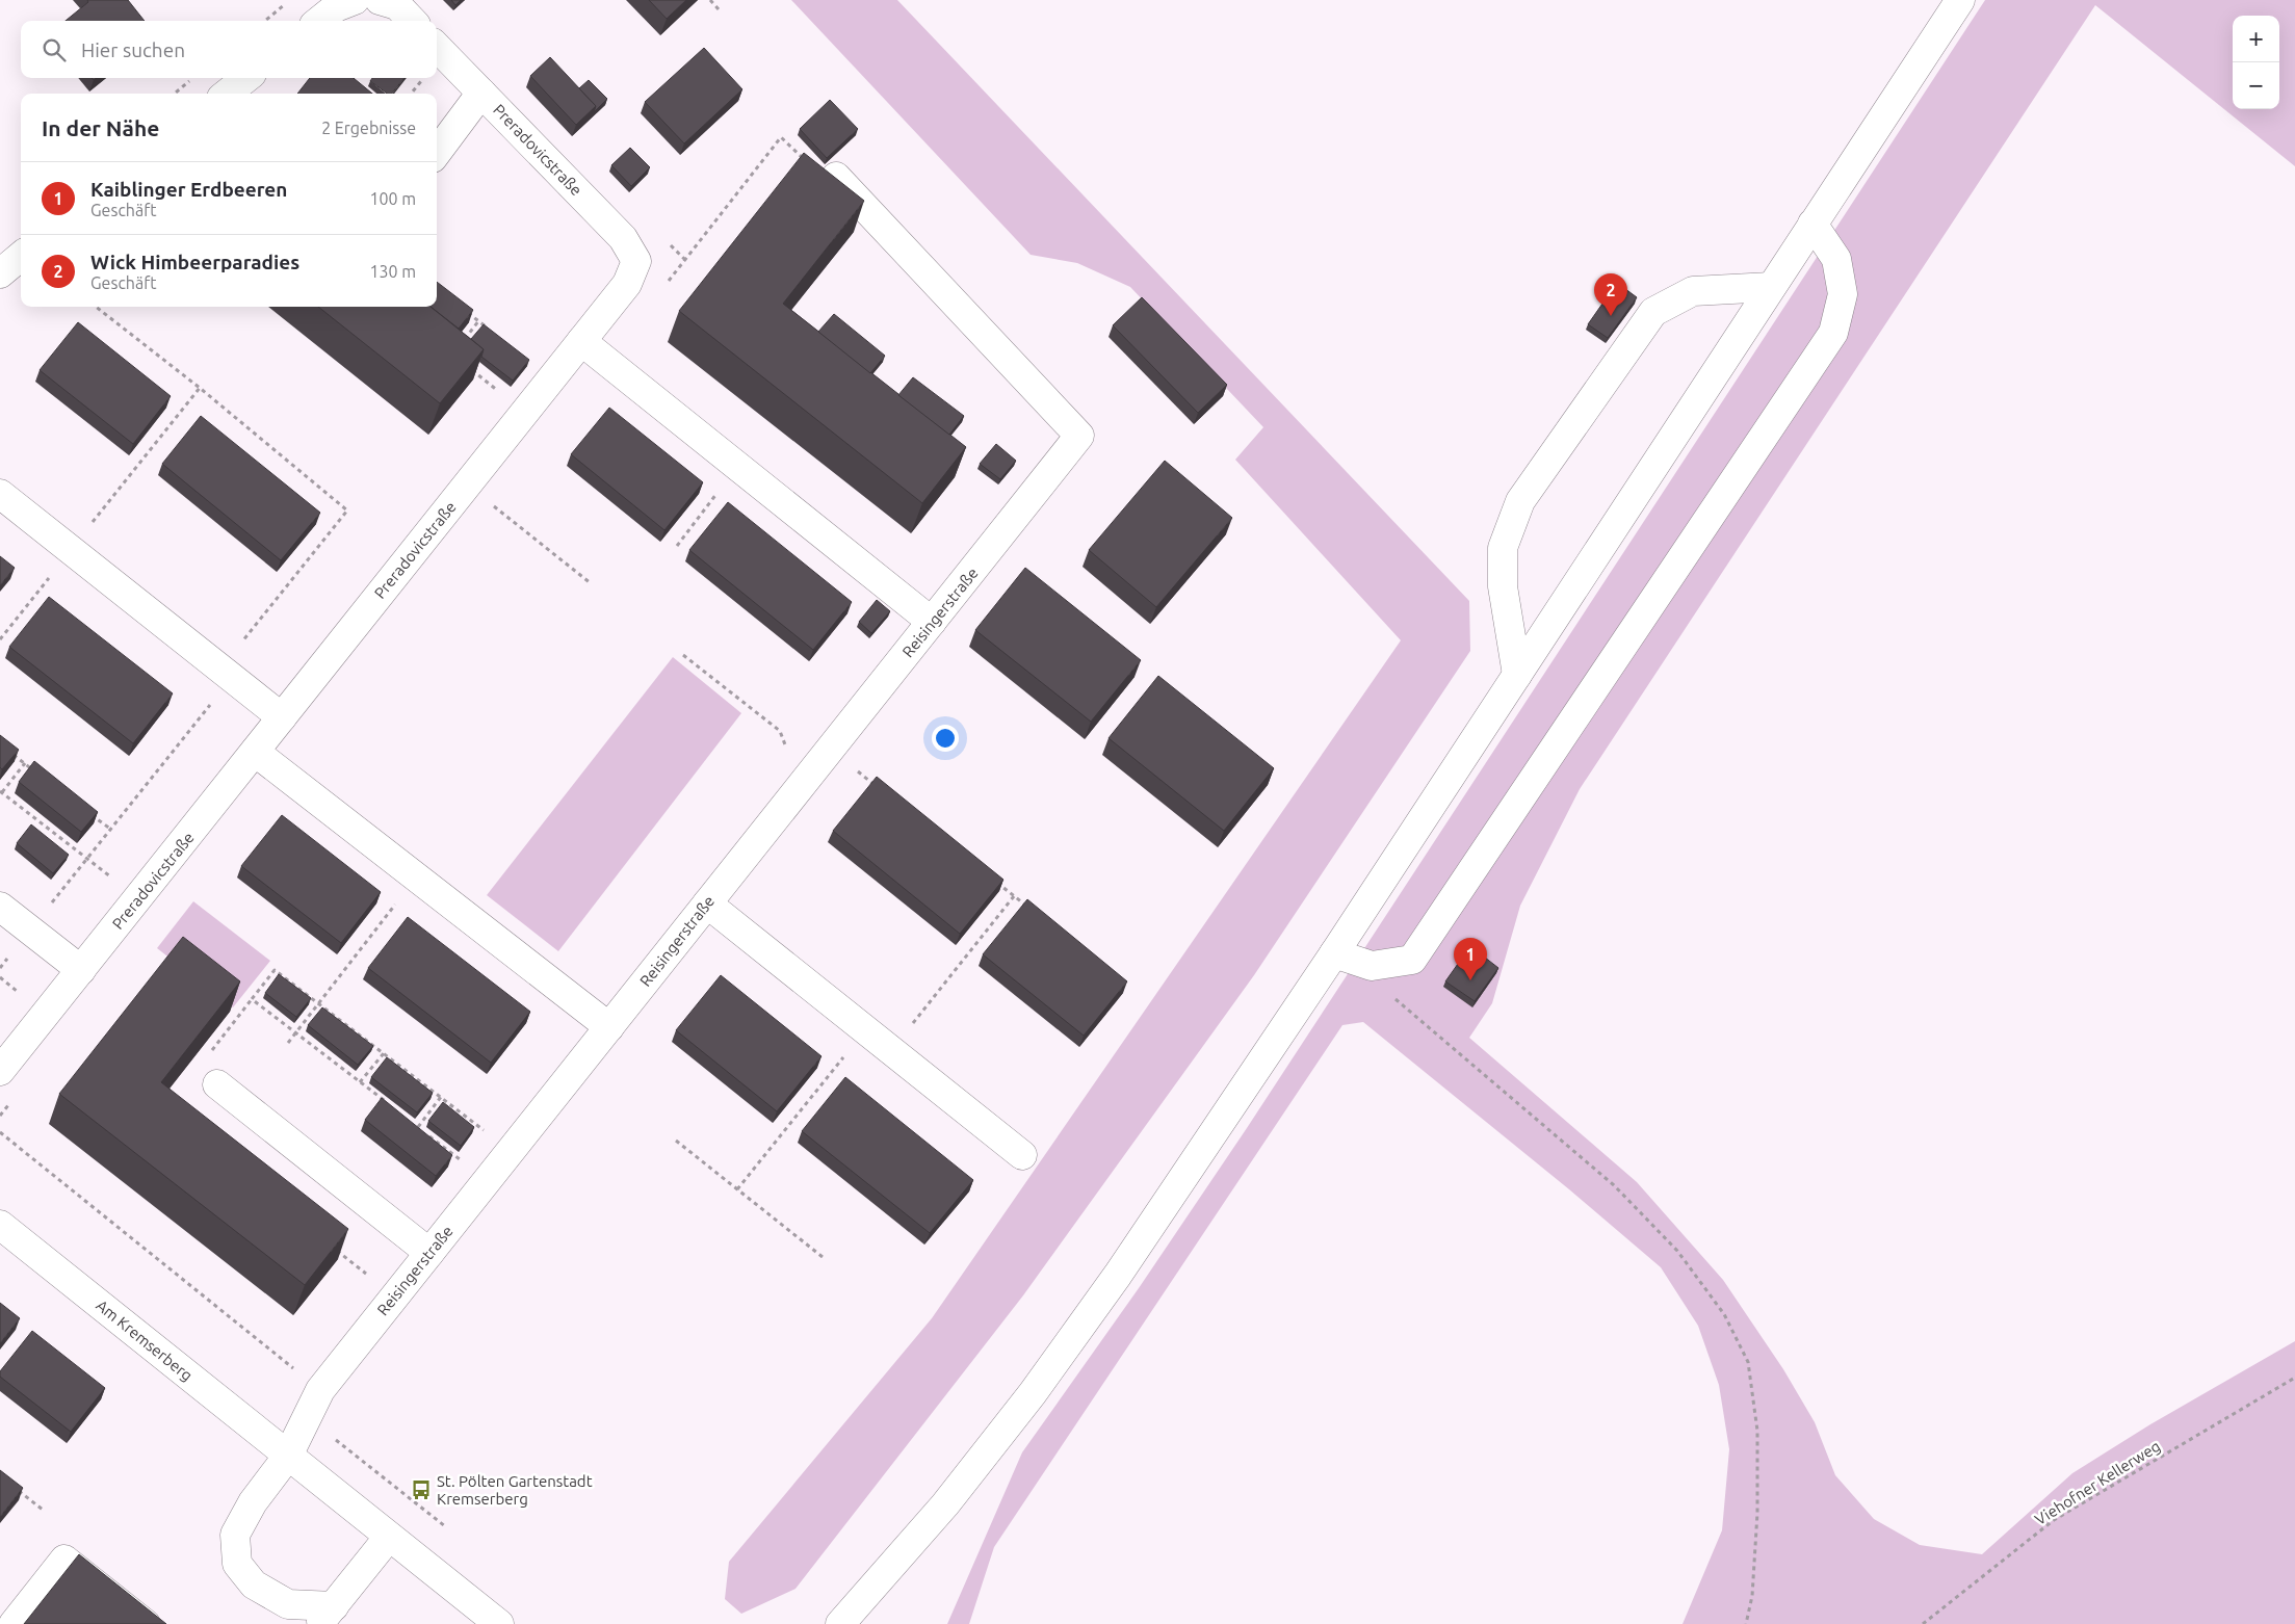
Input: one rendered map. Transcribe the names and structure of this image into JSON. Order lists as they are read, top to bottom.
{
  "streets": {
    "street": ["Preradovicstraße", "Reisingerstraße", "Am Kremserberg"],
    "path": ["Viehofner Kellerweg"]
  },
  "crossings": [
    ["Reisingerstraße", "Am Kremserberg"]
  ],
  "places": {
    "bus stop": ["St. Pölten Gartenstadt Kremserberg"]
  },
  "page": {
    "map_buttons": ["+", "−"],
    "search": "Hier suchen",
    "heading": ["In der Nähe", "2 Ergebnisse"],
    "list": [
      {
        "mark": "1",
        "name": "Kaiblinger Erdbeeren",
        "note": "Geschäft",
        "value": "100 m"
      },
      {
        "mark": "2",
        "name": "Wick Himbeerparadies",
        "note": "Geschäft",
        "value": "130 m"
      }
    ],
    "pins": ["2", "1"]
  }
}
